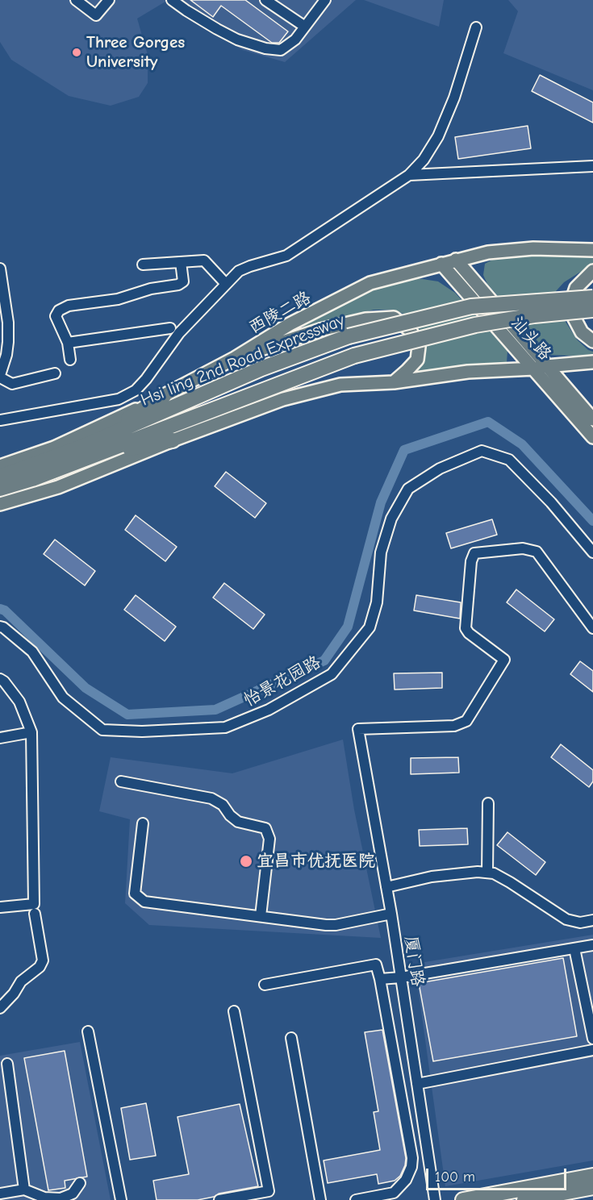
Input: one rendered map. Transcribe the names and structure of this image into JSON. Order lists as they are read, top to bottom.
{
  "streets": {
    "highway": ["Hsi ling 2nd Road Expressway"],
    "main road": ["西陵二路", "汕头路"],
    "street": ["怡景花园路", "厦门路"]
  },
  "crossings": [
    ["西陵二路", "汕头路"]
  ],
  "places": ["Three Gorges University", "宜昌市优抚医院"],
  "scale_bar": "100 m"
}
